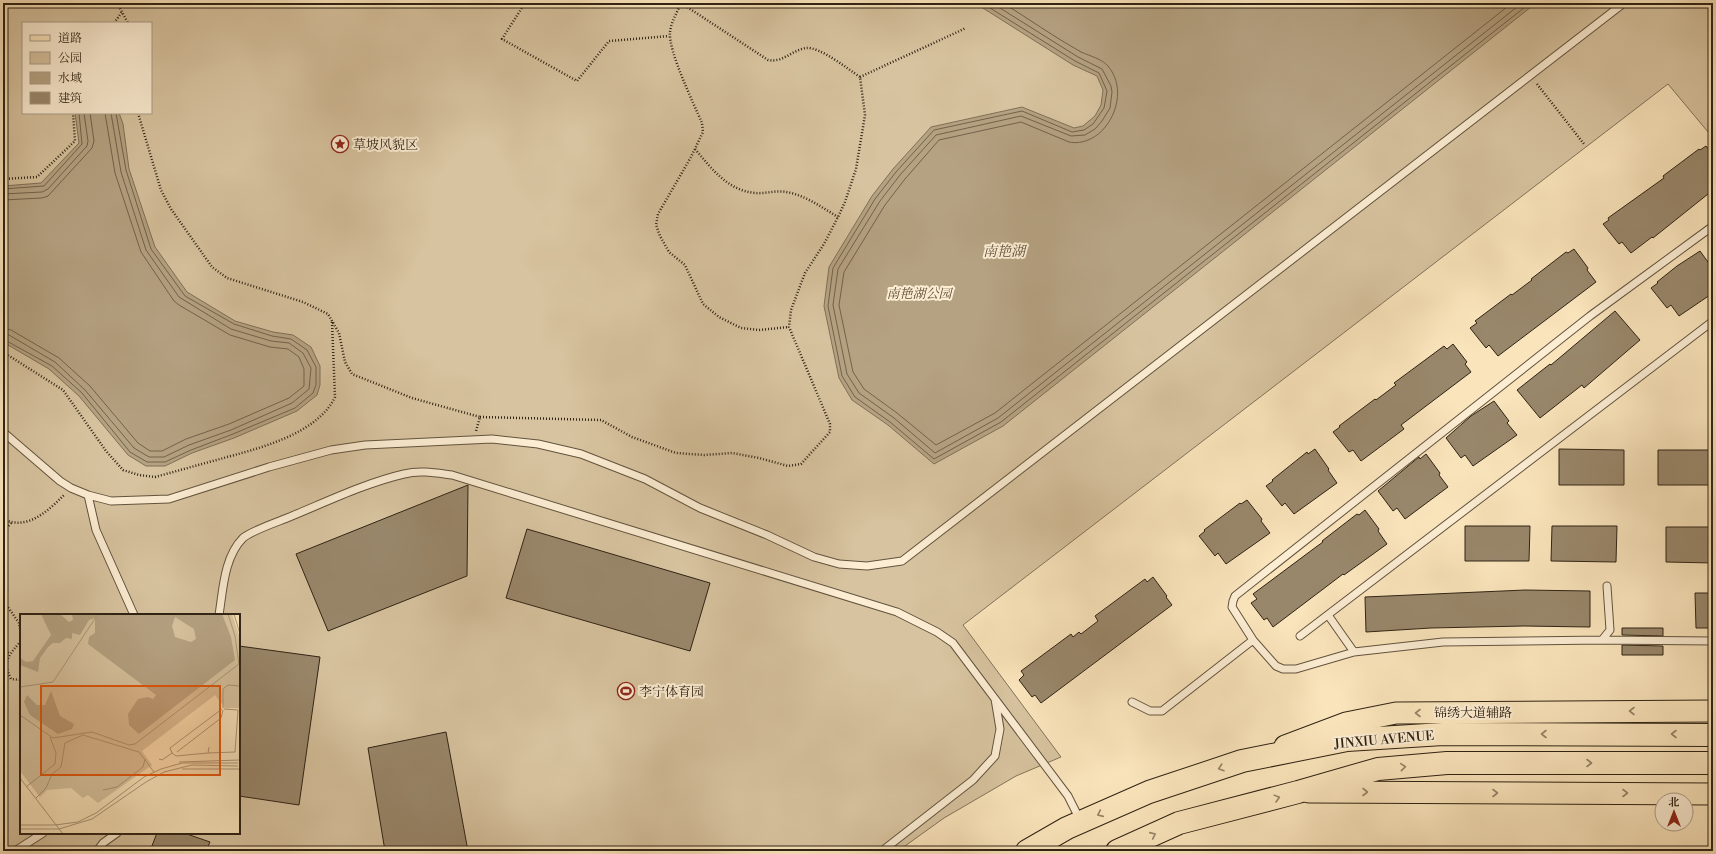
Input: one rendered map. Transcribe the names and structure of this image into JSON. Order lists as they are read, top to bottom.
{
  "streets": {
    "highway": ["JINXIU AVENUE"],
    "main road": ["锦绣大道辅路"]
  },
  "crossings": [
    ["锦绣大道辅路", "JINXIU AVENUE"]
  ],
  "water": ["南艳湖"],
  "parks": ["南艳湖公园"],
  "places": {
    "place": ["草坡风貌区"],
    "sports": ["李宁体育园"]
  },
  "legend": [
    "道路",
    "公园",
    "水域",
    "建筑"
  ],
  "north": "top"
}
